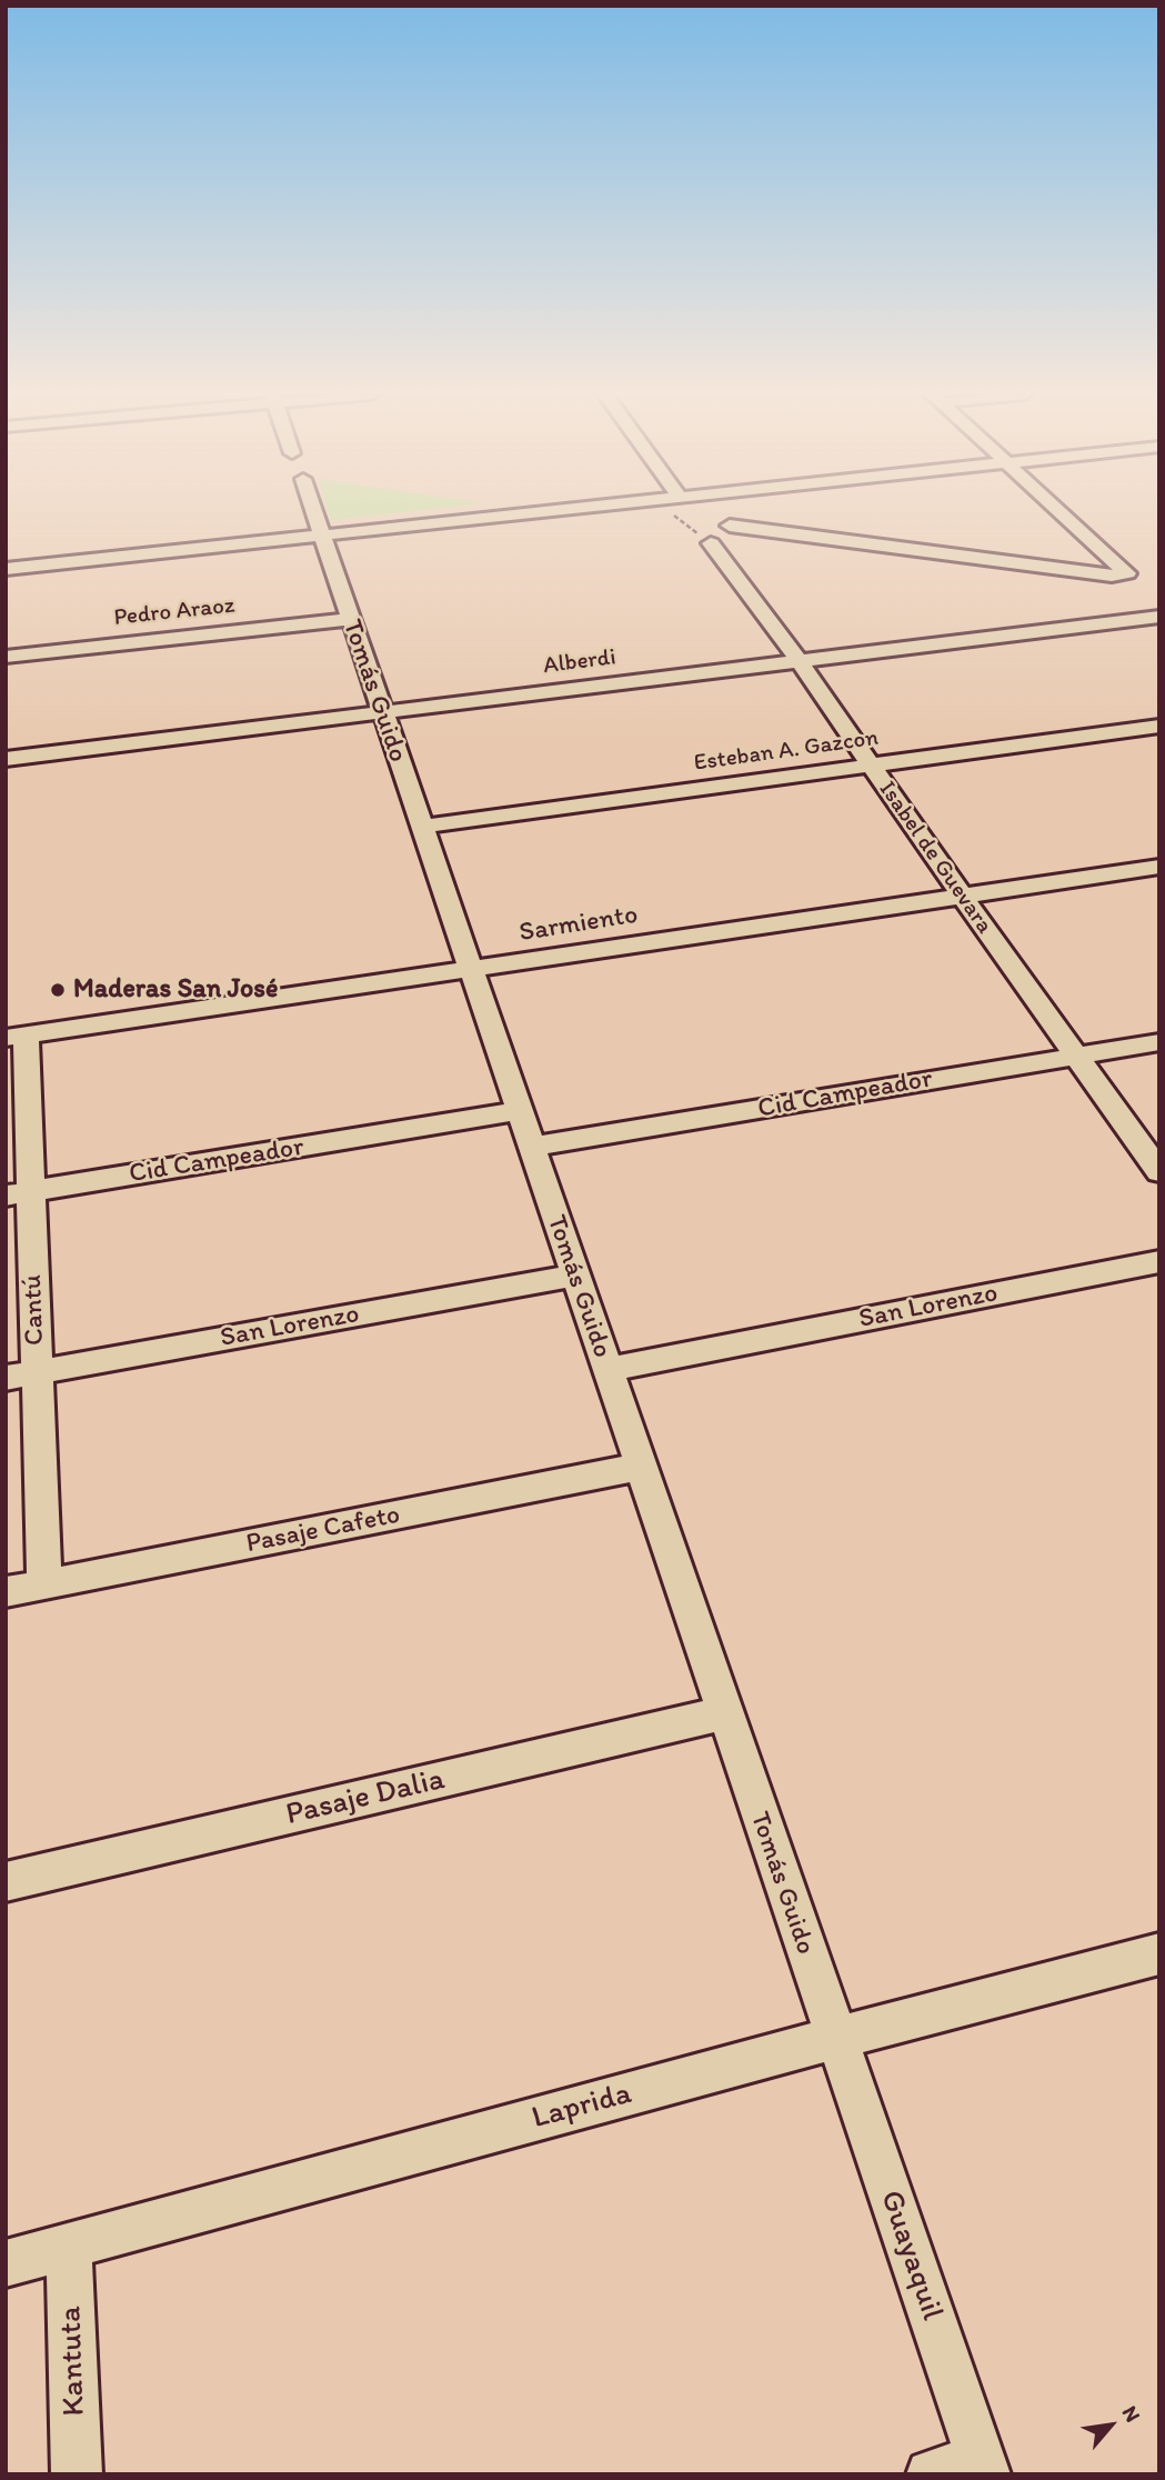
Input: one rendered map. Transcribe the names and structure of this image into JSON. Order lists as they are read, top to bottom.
{
  "streets": {
    "street": [
      "Pedro Araoz",
      "Alberdi",
      "Tomás Guido",
      "Esteban A. Gazcon",
      "Isabel de Guevara",
      "Sarmiento",
      "Cid Campeador",
      "San Lorenzo",
      "Cantú",
      "Pasaje Cafeto",
      "Pasaje Dalia",
      "Laprida",
      "Guayaquil",
      "Kantuta"
    ]
  },
  "crossings": [
    ["Pedro Araoz", "Tomás Guido"],
    ["Alberdi", "Tomás Guido"],
    ["Alberdi", "Isabel de Guevara"],
    ["Tomás Guido", "Esteban A. Gazcon"],
    ["Tomás Guido", "Sarmiento"],
    ["Tomás Guido", "Cid Campeador"],
    ["Tomás Guido", "San Lorenzo"],
    ["Tomás Guido", "Pasaje Cafeto"],
    ["Tomás Guido", "Pasaje Dalia"],
    ["Tomás Guido", "Laprida"],
    ["Tomás Guido", "Guayaquil"],
    ["Esteban A. Gazcon", "Isabel de Guevara"],
    ["Isabel de Guevara", "Sarmiento"],
    ["Isabel de Guevara", "Cid Campeador"],
    ["Sarmiento", "Cantú"],
    ["Cid Campeador", "Cantú"],
    ["San Lorenzo", "Cantú"],
    ["Cantú", "Pasaje Cafeto"],
    ["Laprida", "Guayaquil"],
    ["Laprida", "Kantuta"]
  ],
  "places": ["Maderas San José"],
  "north": "top right"
}
